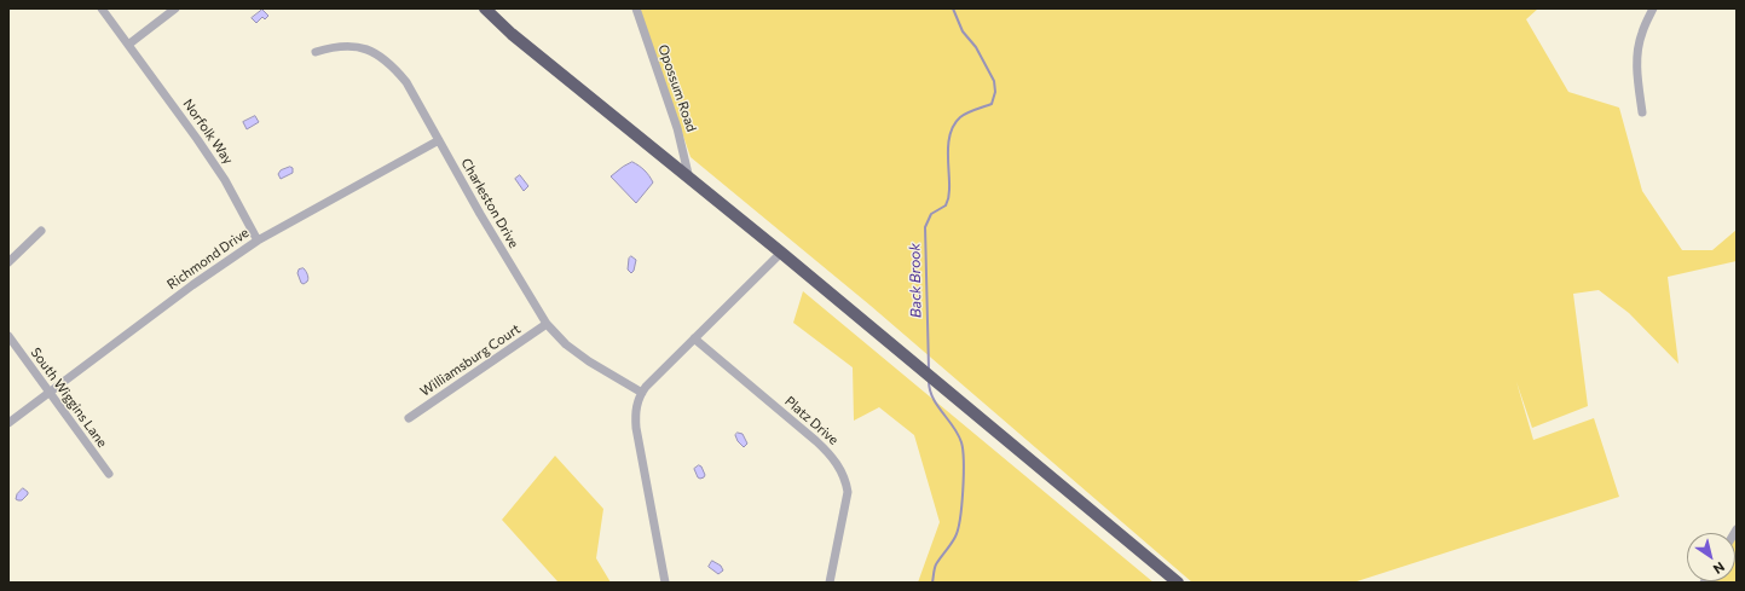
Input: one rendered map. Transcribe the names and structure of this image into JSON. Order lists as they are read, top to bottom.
{
  "streets": {
    "street": [
      "Opossum Road",
      "Norfolk Way",
      "Charleston Drive",
      "Richmond Drive",
      "Williamsburg Court",
      "South Wiggins Lane",
      "Platz Drive"
    ]
  },
  "crossings": [
    ["Norfolk Way", "Richmond Drive"],
    ["Charleston Drive", "Richmond Drive"],
    ["Charleston Drive", "Williamsburg Court"],
    ["Richmond Drive", "South Wiggins Lane"]
  ],
  "water": ["Back Brook"],
  "north": "bottom right"
}
